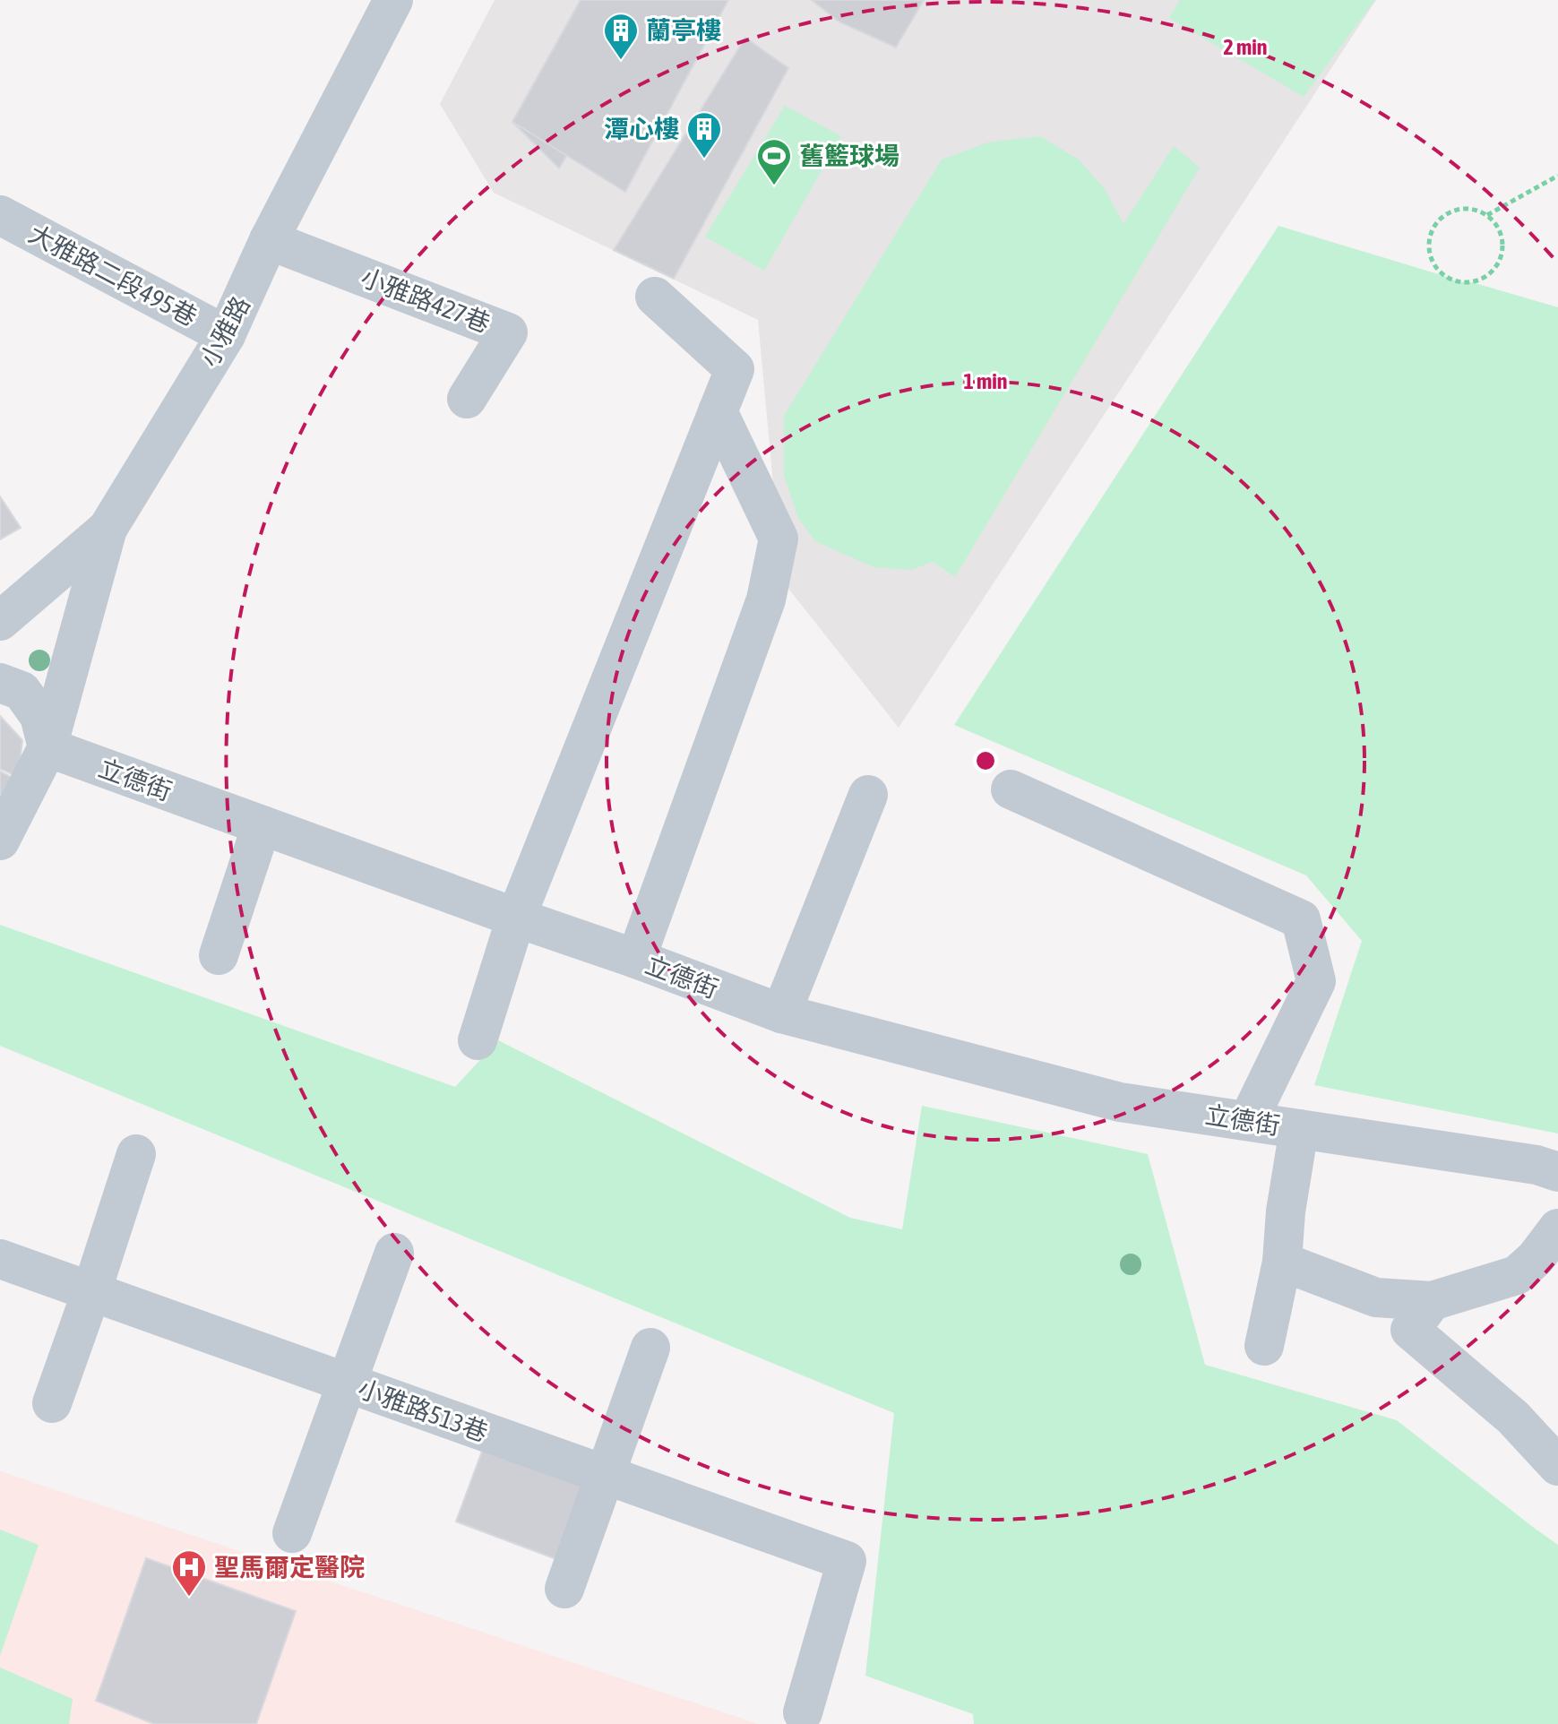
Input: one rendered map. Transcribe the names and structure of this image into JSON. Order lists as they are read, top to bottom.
{
  "streets": {
    "street": [
      "大雅路二段495巷",
      "小雅路427巷",
      "小雅路",
      "立德街",
      "小雅路513巷"
    ]
  },
  "crossings": [
    ["大雅路二段495巷", "小雅路"],
    ["小雅路427巷", "小雅路"]
  ],
  "places": {
    "building": ["蘭亭樓", "潭心樓"],
    "sports": ["舊籃球場"],
    "hospital": ["聖馬爾定醫院"]
  },
  "rings": ["2 min", "1 min"]
}
